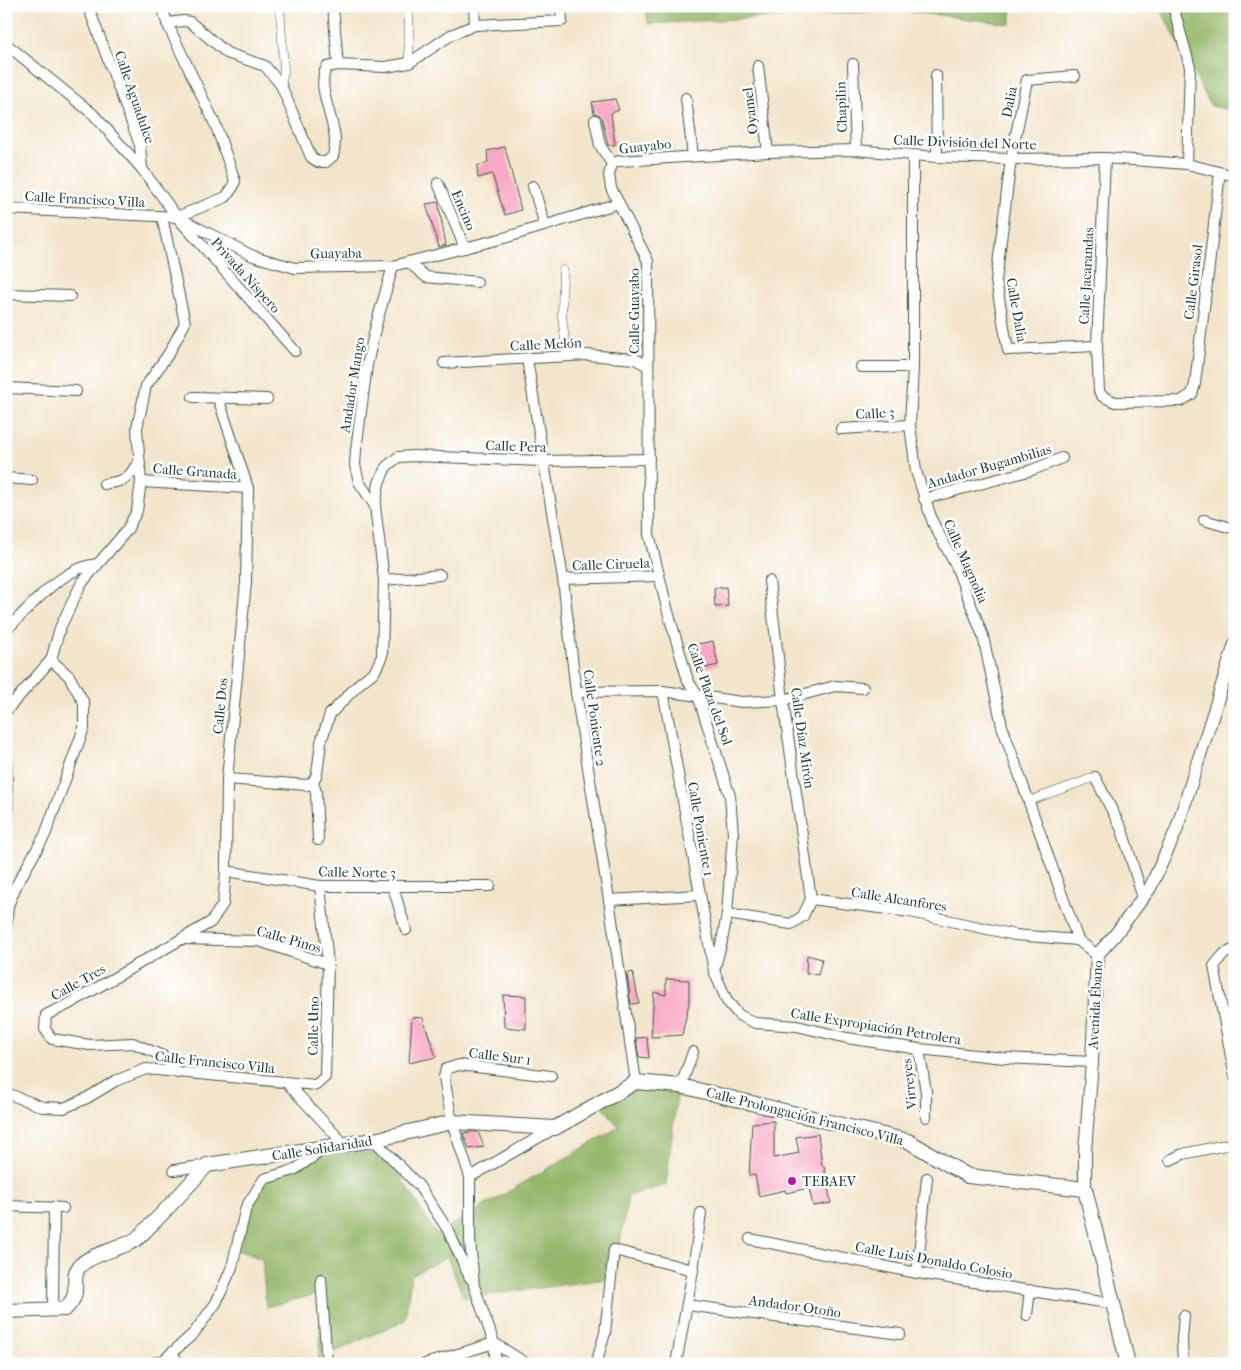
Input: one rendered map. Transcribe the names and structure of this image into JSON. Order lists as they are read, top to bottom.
{
  "streets": {
    "main road": ["Avenida Ébano", "Calle Prolongación Francisco Villa", "Calle Solidaridad"],
    "street": [
      "Calle Aguadulce",
      "Dalia",
      "Chapilin",
      "Oyamel",
      "Calle División del Norte",
      "Guayabo",
      "Calle Francisco Villa",
      "Encino",
      "Guayaba",
      "Privada Níspero",
      "Calle Jacarandas",
      "Calle Girasol",
      "Calle Dalia",
      "Calle Guayabo",
      "Calle Melón",
      "Andador Mango",
      "Calle 3",
      "Calle Pera",
      "Andador Bugambilias",
      "Calle Granada",
      "Calle Magnolia",
      "Calle Ciruela",
      "Calle Plaza del Sol",
      "Calle Dos",
      "Calle Poniente 2",
      "Calle Díaz Mirón",
      "Calle Poniente 1",
      "Calle Norte 3",
      "Calle Alcanfores",
      "Calle Pinos",
      "Calle Tres",
      "Calle Uno",
      "Calle Expropiación Petrolera",
      "Calle Sur 1",
      "Virreyes",
      "Calle Luis Donaldo Colosio",
      "Andador Otoño"
    ]
  },
  "crossings": [
    ["Dalia", "Calle División del Norte"],
    ["Dalia", "Calle Dalia"],
    ["Chapilin", "Calle División del Norte"],
    ["Oyamel", "Calle División del Norte"],
    ["Calle División del Norte", "Guayabo"],
    ["Calle División del Norte", "Calle Jacarandas"],
    ["Calle División del Norte", "Calle Girasol"],
    ["Calle División del Norte", "Calle Dalia"],
    ["Calle División del Norte", "Calle Magnolia"],
    ["Guayabo", "Guayaba"],
    ["Guayabo", "Calle Guayabo"],
    ["Calle Francisco Villa", "Guayaba"],
    ["Calle Francisco Villa", "Privada Níspero"],
    ["Calle Francisco Villa", "Calle Granada"],
    ["Calle Francisco Villa", "Calle Tres"],
    ["Calle Francisco Villa", "Calle Uno"],
    ["Calle Francisco Villa", "Calle Solidaridad"],
    ["Encino", "Guayaba"],
    ["Guayaba", "Privada Níspero"],
    ["Guayaba", "Calle Guayabo"],
    ["Guayaba", "Andador Mango"],
    ["Calle Jacarandas", "Calle Girasol"],
    ["Calle Jacarandas", "Calle Dalia"],
    ["Calle Guayabo", "Calle Melón"],
    ["Calle Guayabo", "Calle Plaza del Sol"],
    ["Calle Melón", "Calle Plaza del Sol"],
    ["Calle Melón", "Calle Poniente 2"],
    ["Andador Mango", "Calle Pera"],
    ["Calle 3", "Calle Magnolia"],
    ["Calle Pera", "Calle Plaza del Sol"],
    ["Calle Pera", "Calle Poniente 2"],
    ["Andador Bugambilias", "Calle Magnolia"],
    ["Calle Granada", "Calle Dos"],
    ["Calle Magnolia", "Calle Alcanfores"],
    ["Calle Ciruela", "Calle Plaza del Sol"],
    ["Calle Ciruela", "Calle Poniente 2"],
    ["Calle Plaza del Sol", "Calle Poniente 1"],
    ["Calle Plaza del Sol", "Calle Expropiación Petrolera"],
    ["Calle Dos", "Calle Norte 3"],
    ["Calle Dos", "Calle Tres"],
    ["Calle Poniente 2", "Calle Prolongación Francisco Villa"],
    ["Calle Díaz Mirón", "Calle Alcanfores"],
    ["Calle Poniente 1", "Calle Expropiación Petrolera"],
    ["Calle Pinos", "Calle Tres"],
    ["Calle Pinos", "Calle Uno"],
    ["Avenida Ébano", "Calle Expropiación Petrolera"],
    ["Avenida Ébano", "Calle Prolongación Francisco Villa"],
    ["Avenida Ébano", "Calle Luis Donaldo Colosio"],
    ["Calle Expropiación Petrolera", "Virreyes"],
    ["Calle Sur 1", "Calle Solidaridad"]
  ],
  "places": ["TEBAEV"]
}
